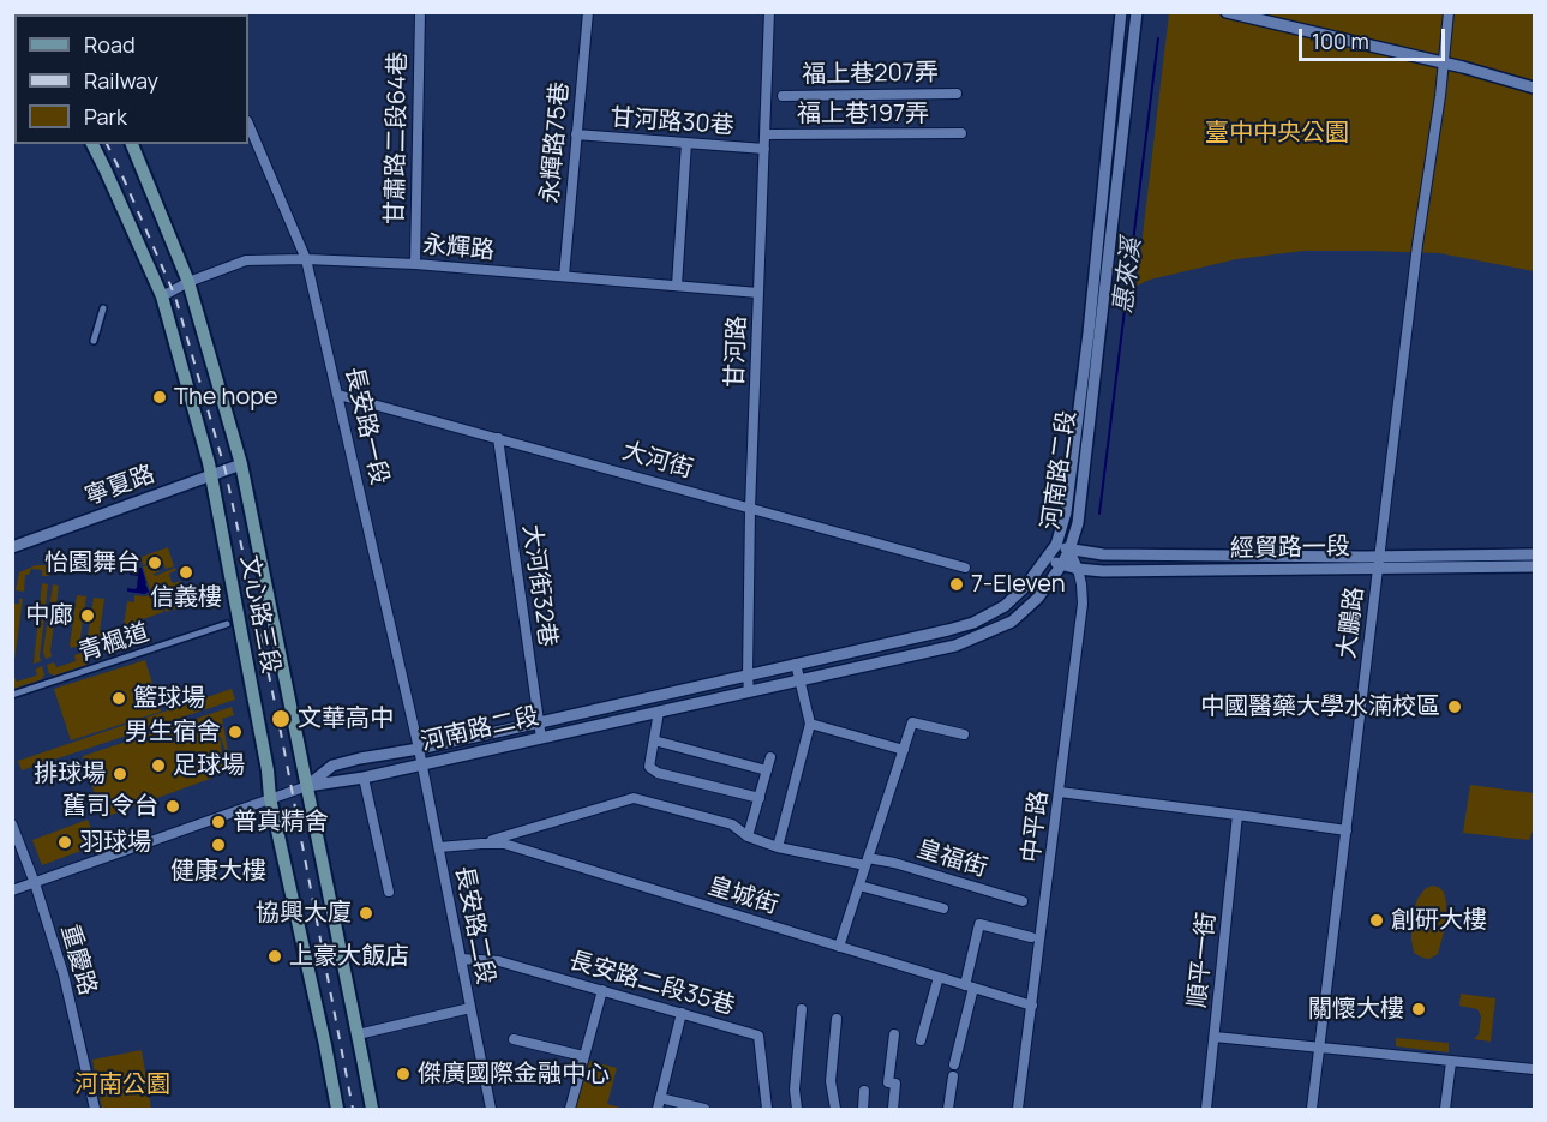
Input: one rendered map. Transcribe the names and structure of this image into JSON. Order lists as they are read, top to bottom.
{
  "streets": {
    "main road": ["文心路三段"],
    "street": [
      "福上巷207弄",
      "福上巷197弄",
      "甘河路30巷",
      "甘肅路二段64巷",
      "永輝路75巷",
      "永輝路",
      "甘河路",
      "長安路一段",
      "大河街",
      "河南路二段",
      "寧夏路",
      "經貿路一段",
      "大河街32巷",
      "大鵬路",
      "青楓道",
      "中平路",
      "皇福街",
      "皇城街",
      "長安路二段",
      "重慶路",
      "順平一街",
      "長安路二段35巷"
    ]
  },
  "crossings": [
    ["福上巷197弄", "甘河路"],
    ["甘河路30巷", "永輝路75巷"],
    ["甘河路30巷", "甘河路"],
    ["甘肅路二段64巷", "永輝路"],
    ["永輝路75巷", "永輝路"],
    ["永輝路", "甘河路"],
    ["永輝路", "長安路一段"],
    ["永輝路", "文心路三段"],
    ["甘河路", "大河街"],
    ["甘河路", "河南路二段"],
    ["長安路一段", "大河街"],
    ["長安路一段", "河南路二段"],
    ["長安路一段", "長安路二段"],
    ["大河街", "大河街32巷"],
    ["河南路二段", "經貿路一段"],
    ["河南路二段", "大河街32巷"],
    ["河南路二段", "文心路三段"],
    ["河南路二段", "中平路"],
    ["河南路二段", "長安路二段"],
    ["寧夏路", "文心路三段"],
    ["經貿路一段", "大鵬路"],
    ["經貿路一段", "中平路"],
    ["中平路", "皇城街"],
    ["皇福街", "皇城街"],
    ["皇城街", "長安路二段"],
    ["長安路二段", "長安路二段35巷"]
  ],
  "water": ["惠來溪"],
  "parks": ["臺中中央公園", "河南公園"],
  "places": [
    "The hope",
    "怡園舞台",
    "信義樓",
    "7-Eleven",
    "中廊",
    "籃球場",
    "中國醫藥大學水湳校區",
    "文華高中",
    "男生宿舍",
    "足球場",
    "排球場",
    "舊司令台",
    "普真精舍",
    "羽球場",
    "健康大樓",
    "協興大廈",
    "創研大樓",
    "上豪大飯店",
    "關懷大樓",
    "傑廣國際金融中心"
  ],
  "legend": ["Road", "Railway", "Park"],
  "scale_bar": "100 m"
}
